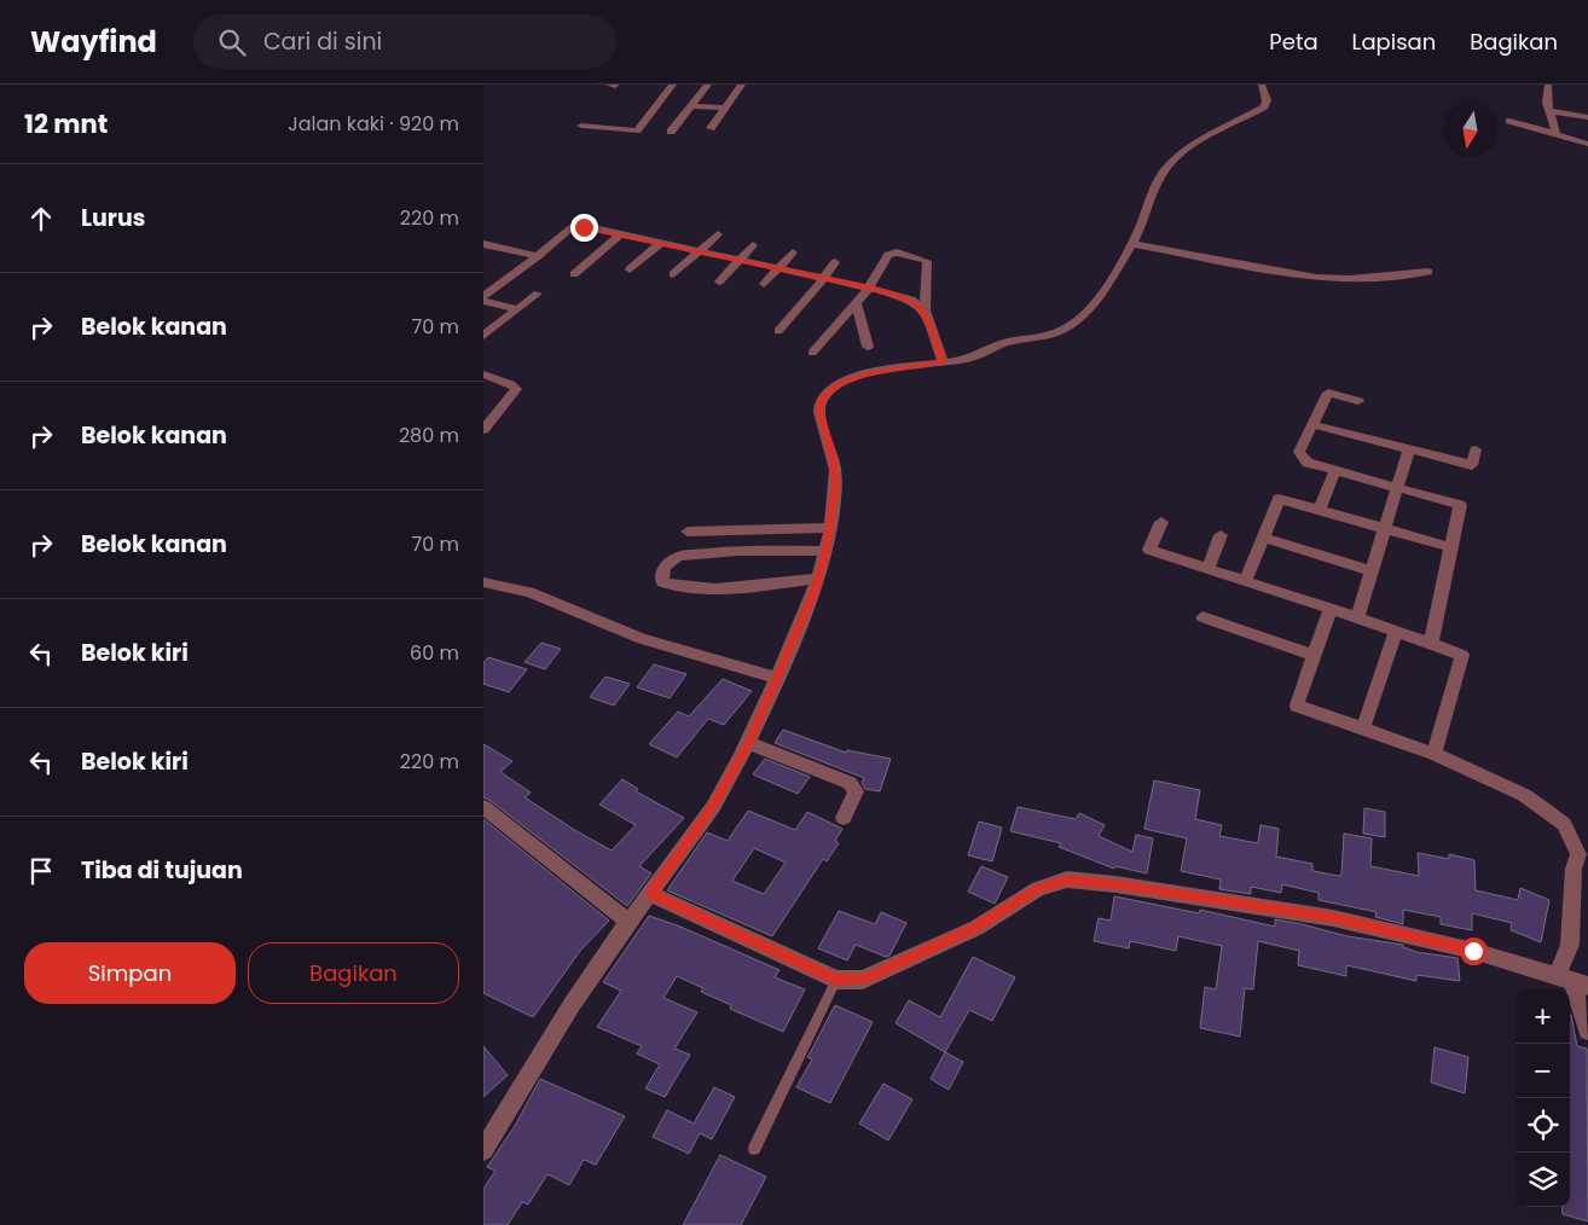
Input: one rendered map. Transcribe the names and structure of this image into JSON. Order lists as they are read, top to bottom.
{
  "north": "bottom",
  "page": {
    "header": "Wayfind",
    "search": "Cari di sini",
    "nav": ["Peta", "Lapisan", "Bagikan"],
    "heading": ["12 mnt", "Jalan kaki · 920 m"],
    "list": [
      ["Lurus", "220 m"],
      ["Belok kanan", "70 m"],
      ["Belok kanan", "280 m"],
      ["Belok kanan", "70 m"],
      ["Belok kiri", "60 m"],
      ["Belok kiri", "220 m"],
      "Tiba di tujuan"
    ],
    "buttons": ["Simpan", "Bagikan"],
    "map_buttons": ["+", "−"]
  }
}
